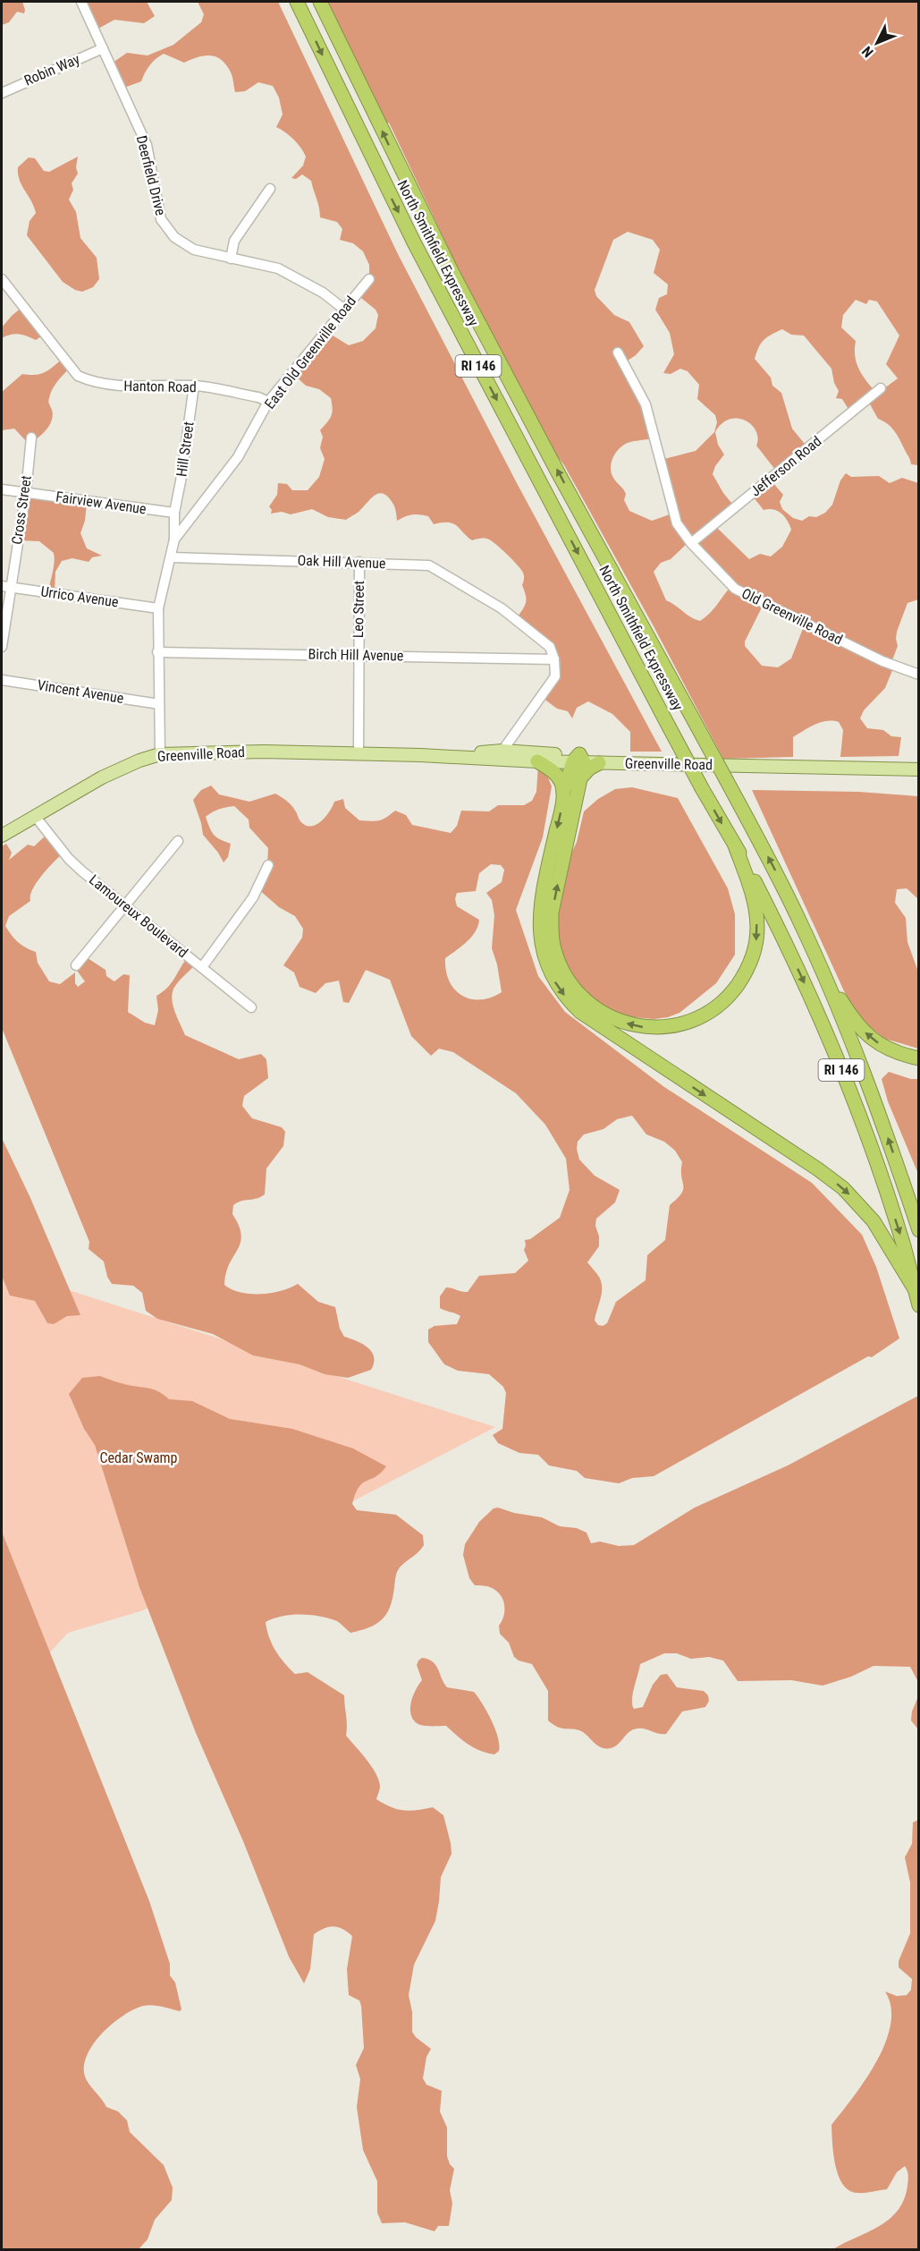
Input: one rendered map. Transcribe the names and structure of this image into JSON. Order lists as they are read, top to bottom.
{
  "streets": {
    "highway": ["North Smithfield Expressway", "RI 146"],
    "main road": ["Greenville Road"],
    "street": [
      "Robin Way",
      "Deerfield Drive",
      "East Old Greenville Road",
      "Hanton Road",
      "Hill Street",
      "Jefferson Road",
      "Fairview Avenue",
      "Cross Street",
      "Oak Hill Avenue",
      "Urrico Avenue",
      "Leo Street",
      "Old Greenville Road",
      "Birch Hill Avenue",
      "Vincent Avenue",
      "Lamoureux Boulevard"
    ]
  },
  "crossings": [
    ["Robin Way", "Deerfield Drive"],
    ["Deerfield Drive", "East Old Greenville Road"],
    ["East Old Greenville Road", "Hanton Road"],
    ["East Old Greenville Road", "Oak Hill Avenue"],
    ["East Old Greenville Road", "Urrico Avenue"],
    ["East Old Greenville Road", "Birch Hill Avenue"],
    ["East Old Greenville Road", "Vincent Avenue"],
    ["East Old Greenville Road", "Greenville Road"],
    ["Hanton Road", "Hill Street"],
    ["Hill Street", "Fairview Avenue"],
    ["Jefferson Road", "Old Greenville Road"],
    ["Fairview Avenue", "Cross Street"],
    ["Cross Street", "Urrico Avenue"],
    ["Oak Hill Avenue", "Leo Street"],
    ["Oak Hill Avenue", "Birch Hill Avenue"],
    ["Leo Street", "Birch Hill Avenue"],
    ["Leo Street", "Greenville Road"],
    ["Greenville Road", "Lamoureux Boulevard"]
  ],
  "parks": ["Cedar Swamp"],
  "north": "bottom left"
}
